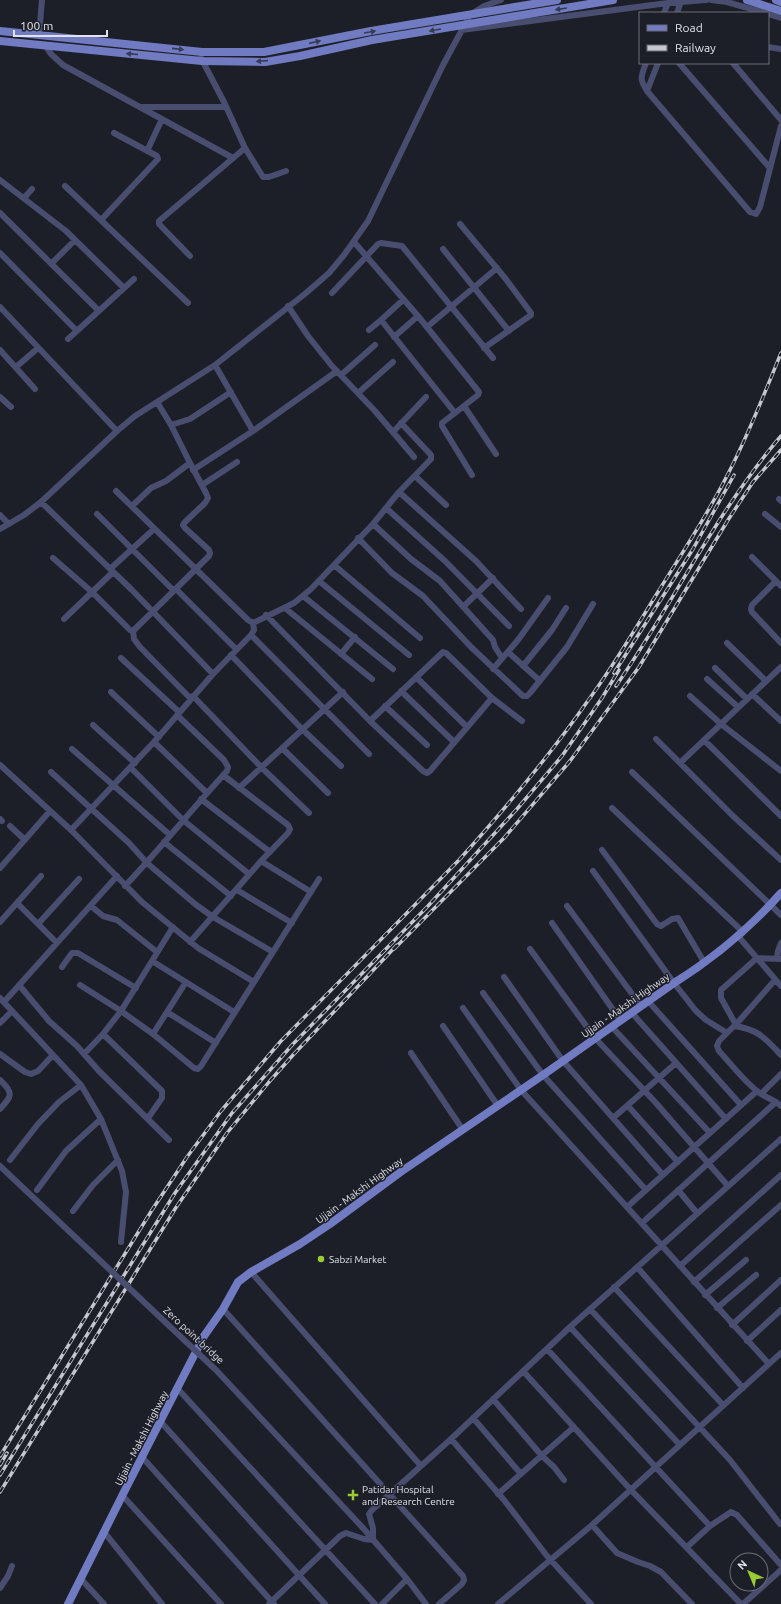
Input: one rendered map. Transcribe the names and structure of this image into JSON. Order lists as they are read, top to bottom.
{
  "streets": {
    "main road": ["Ujjain - Makshi Highway"],
    "street": ["Zero point bridge"]
  },
  "places": {
    "other": ["Sabzi Market"],
    "health": ["Patidar Hospital and Research Centre"]
  },
  "legend": ["Road", "Railway"],
  "scale_bar": "100 m",
  "north": "top left"
}
